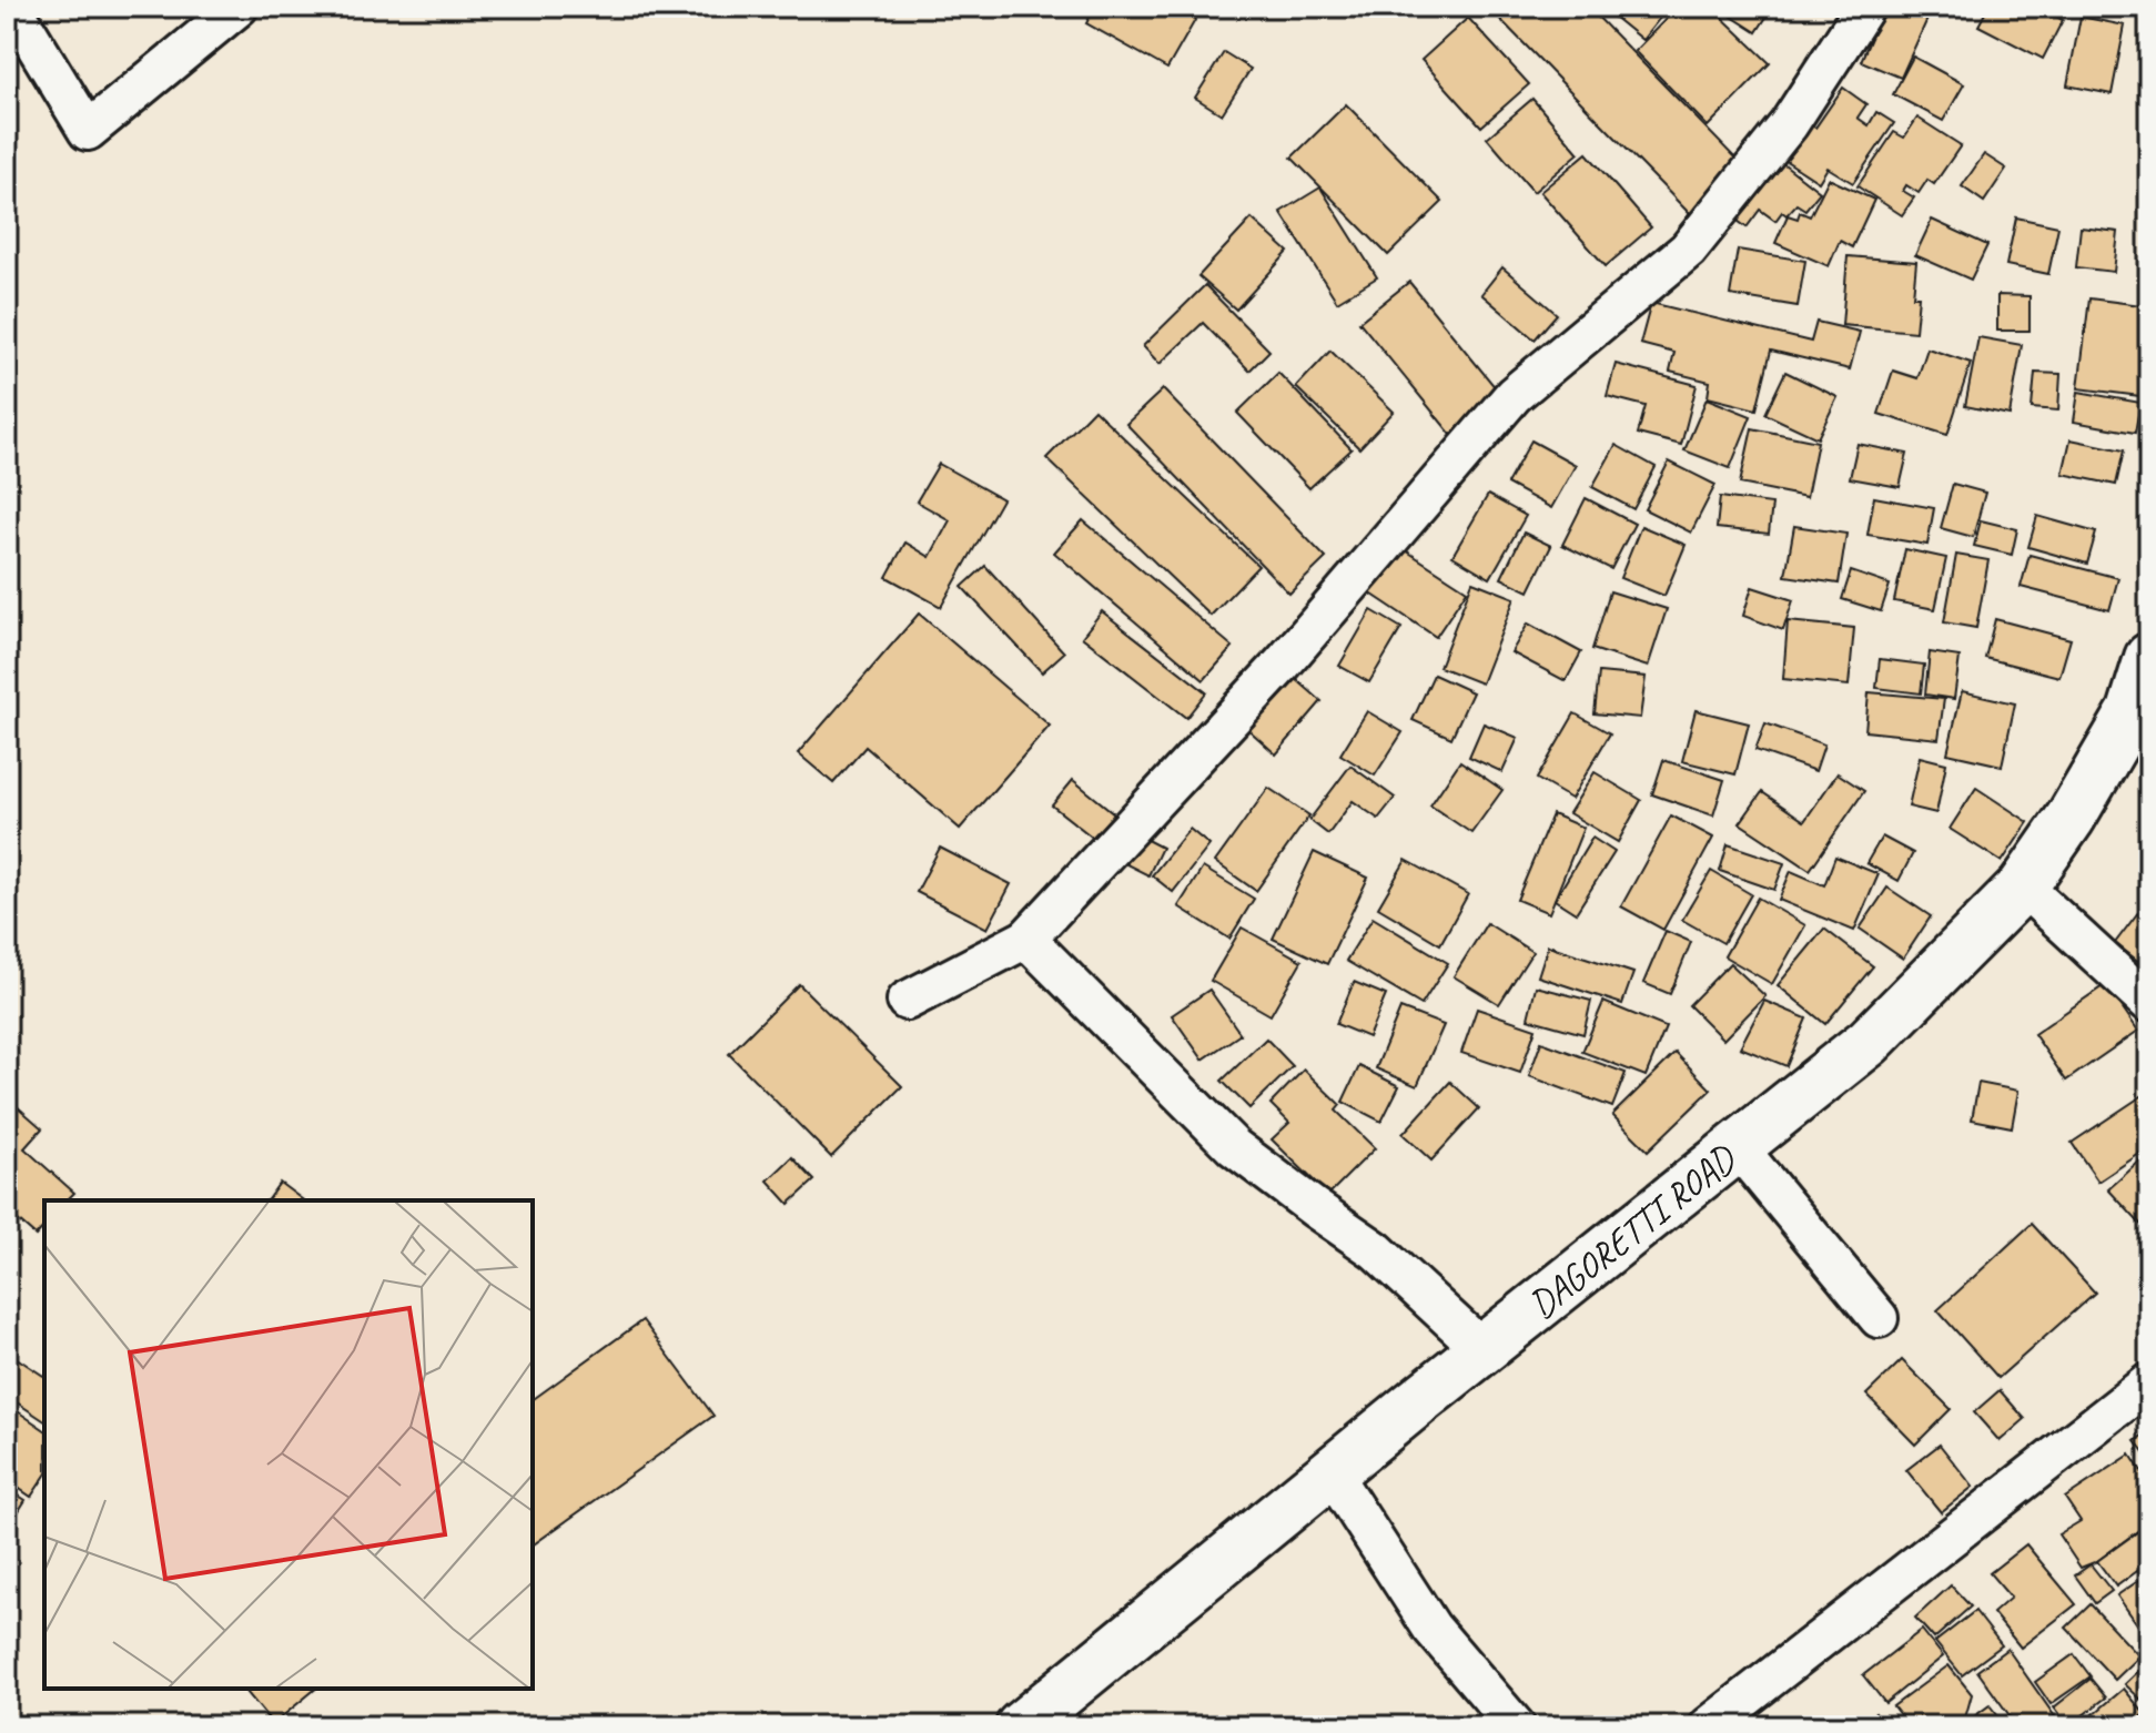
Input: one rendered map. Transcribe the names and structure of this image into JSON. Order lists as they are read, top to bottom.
{
  "streets": {
    "main road": ["DAGORETTI ROAD"]
  }
}
